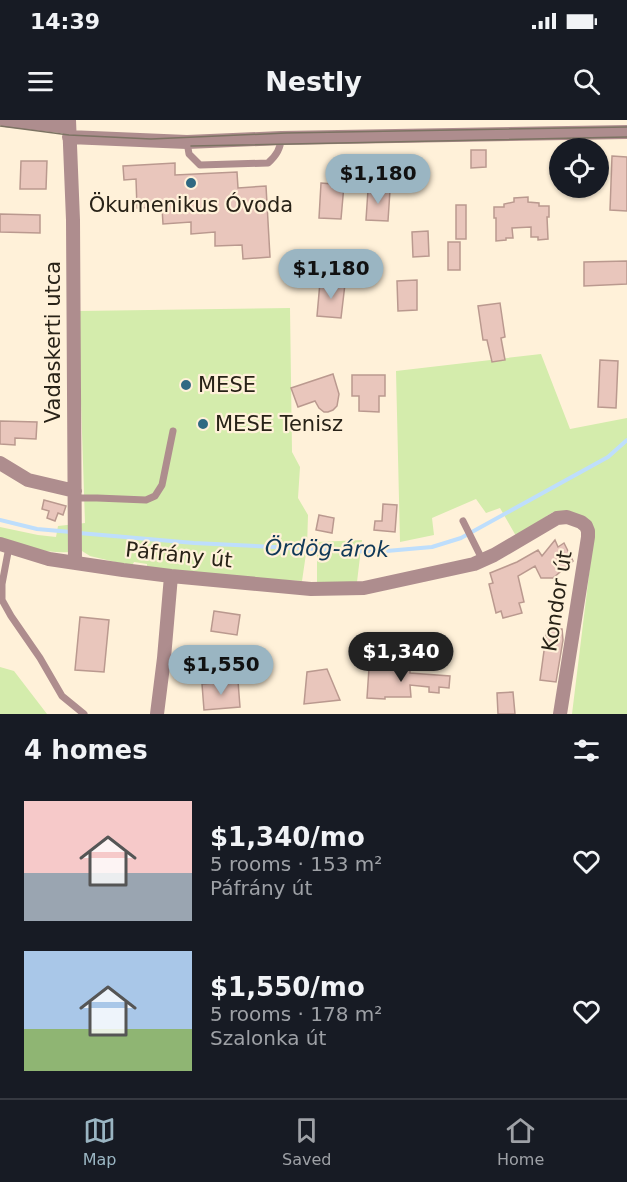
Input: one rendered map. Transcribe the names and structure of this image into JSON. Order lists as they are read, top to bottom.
{
  "streets": {
    "street": ["Vadaskerti utca", "Páfrány út", "Kondor út"]
  },
  "crossings": [
    ["Vadaskerti utca", "Páfrány út"],
    ["Páfrány út", "Kondor út"]
  ],
  "water": ["Ördög-árok"],
  "places": ["Ökumenikus Óvoda", "MESE", "MESE Tenisz"],
  "page": {
    "status": "14:39",
    "header": "Nestly",
    "price": [
      "$1,180",
      "$1,180",
      "$1,340",
      "$1,550"
    ],
    "heading": "4 homes",
    "list": [
      {
        "name": "$1,340/mo",
        "note": "5 rooms · 153 m² · Páfrány út"
      },
      {
        "name": "$1,550/mo",
        "note": "5 rooms · 178 m² · Szalonka út"
      }
    ],
    "tabs": ["Map", "Saved", "Home"]
  }
}
